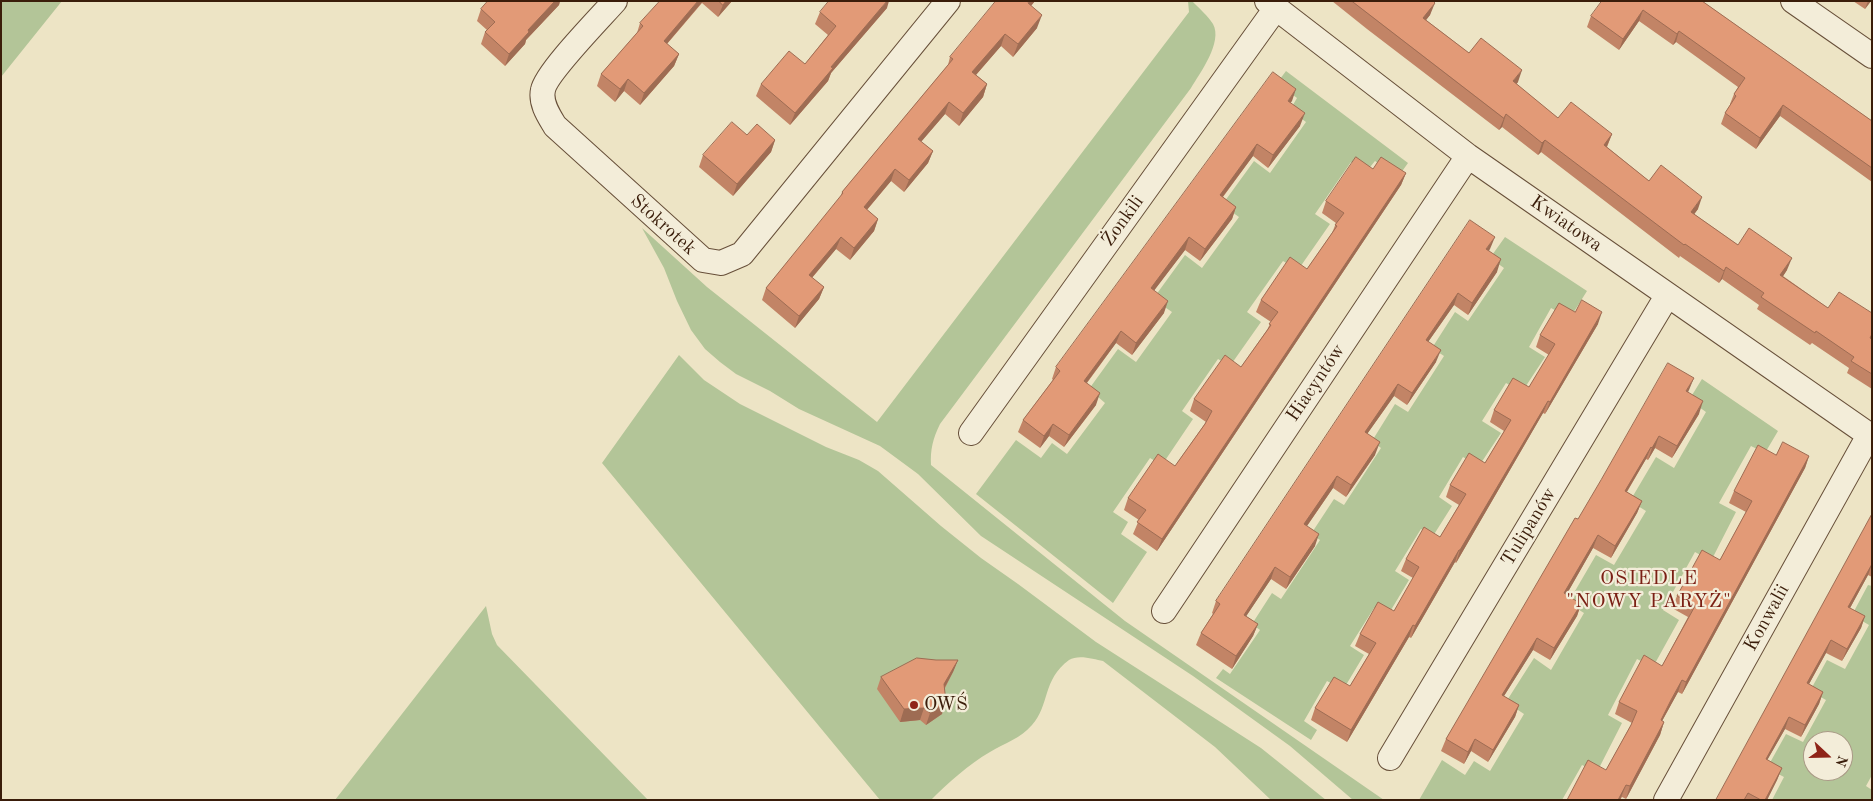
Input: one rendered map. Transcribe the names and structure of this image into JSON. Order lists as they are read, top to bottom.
{
  "streets": {
    "street": [
      "Żonkili",
      "Kwiatowa",
      "Stokrotek",
      "Hiacyntów",
      "Tulipanów",
      "Konwalii"
    ]
  },
  "crossings": [
    ["Żonkili", "Kwiatowa"],
    ["Kwiatowa", "Hiacyntów"],
    ["Kwiatowa", "Tulipanów"],
    ["Kwiatowa", "Konwalii"]
  ],
  "districts": ["OSIEDLE \"NOWY PARYŻ\""],
  "places": ["OWŚ"],
  "north": "right"
}
